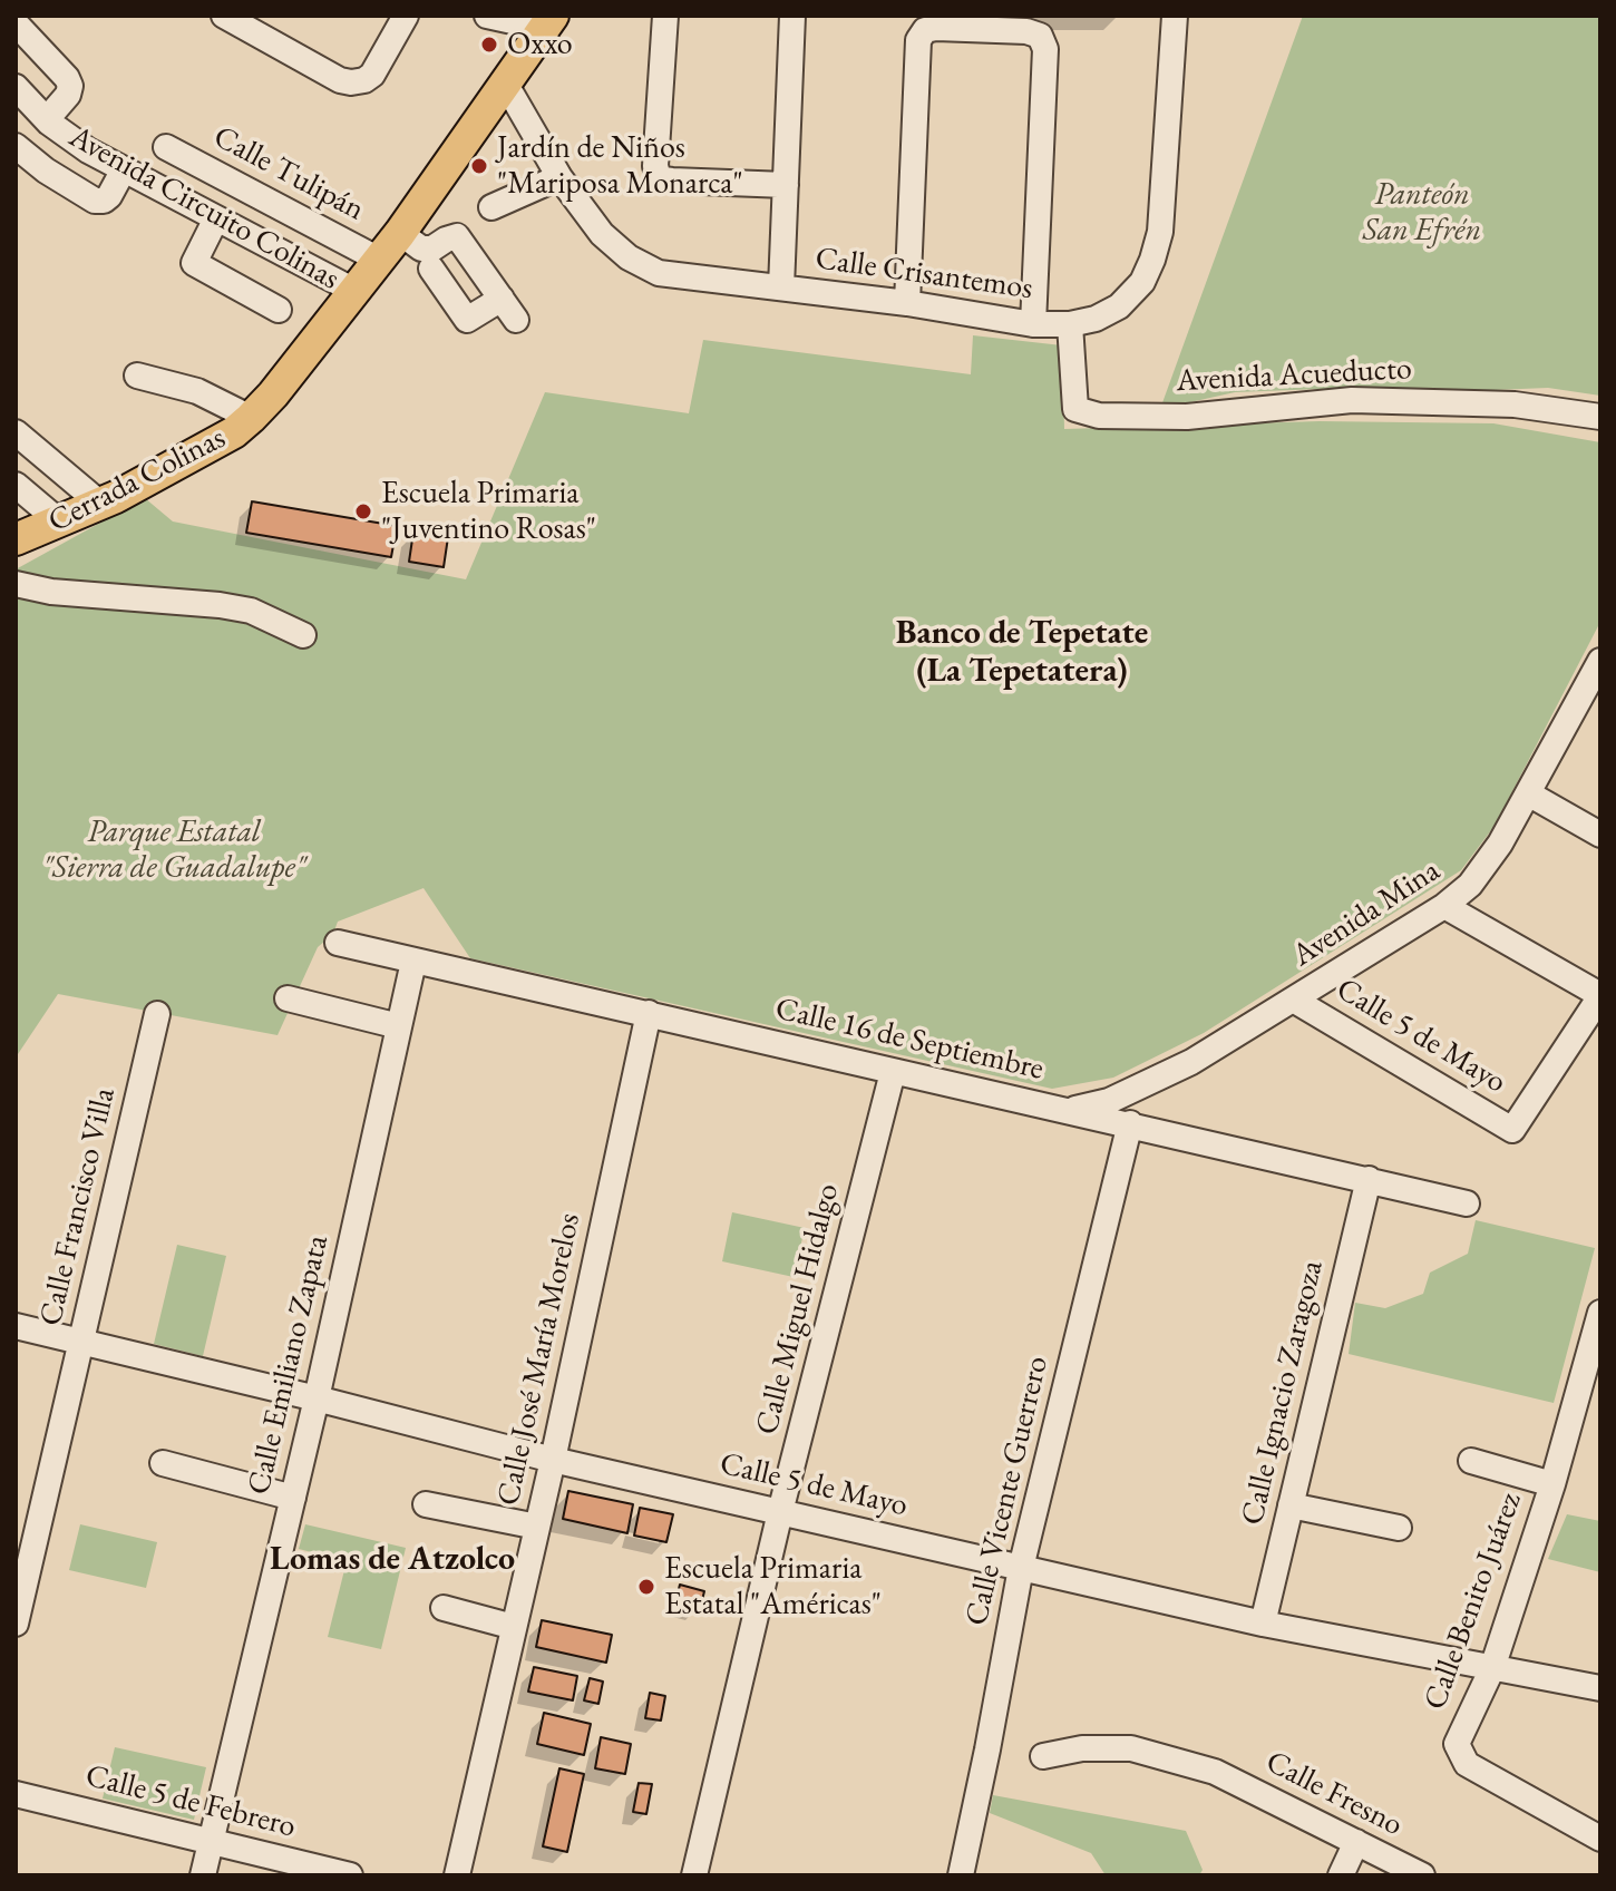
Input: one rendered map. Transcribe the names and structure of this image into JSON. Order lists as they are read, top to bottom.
{
  "streets": {
    "main road": ["Avenida Circuito Colinas", "Cerrada Colinas"],
    "street": [
      "Calle Tulipán",
      "Calle Crisantemos",
      "Avenida Acueducto",
      "Avenida Mina",
      "Calle 5 de Mayo",
      "Calle 16 de Septiembre",
      "Calle Francisco Villa",
      "Calle Miguel Hidalgo",
      "Calle José María Morelos",
      "Calle Emiliano Zapata",
      "Calle Ignacio Zaragoza",
      "Calle Vicente Guerrero",
      "Calle Benito Juárez",
      "Calle Fresno",
      "Calle 5 de Febrero"
    ]
  },
  "crossings": [
    ["Calle Tulipán", "Avenida Circuito Colinas"],
    ["Avenida Circuito Colinas", "Calle Crisantemos"],
    ["Avenida Circuito Colinas", "Cerrada Colinas"],
    ["Calle Crisantemos", "Avenida Acueducto"],
    ["Avenida Mina", "Calle 5 de Mayo"],
    ["Avenida Mina", "Calle 16 de Septiembre"],
    ["Calle 5 de Mayo", "Calle Francisco Villa"],
    ["Calle 5 de Mayo", "Calle Miguel Hidalgo"],
    ["Calle 5 de Mayo", "Calle José María Morelos"],
    ["Calle 5 de Mayo", "Calle Emiliano Zapata"],
    ["Calle 5 de Mayo", "Calle Ignacio Zaragoza"],
    ["Calle 5 de Mayo", "Calle Vicente Guerrero"],
    ["Calle 5 de Mayo", "Calle Benito Juárez"],
    ["Calle 16 de Septiembre", "Calle Miguel Hidalgo"],
    ["Calle 16 de Septiembre", "Calle José María Morelos"],
    ["Calle 16 de Septiembre", "Calle Emiliano Zapata"],
    ["Calle 16 de Septiembre", "Calle Ignacio Zaragoza"],
    ["Calle 16 de Septiembre", "Calle Vicente Guerrero"],
    ["Calle Emiliano Zapata", "Calle 5 de Febrero"]
  ],
  "districts": ["Banco de Tepetate (La Tepetatera)", "Lomas de Atzolco"],
  "parks": ["Panteón San Efrén", "Parque Estatal \"Sierra de Guadalupe\""],
  "places": [
    "Oxxo",
    "Jardín de Niños \"Mariposa Monarca\"",
    "Escuela Primaria \"Juventino Rosas\"",
    "Escuela Primaria Estatal \"Américas\""
  ]
}
